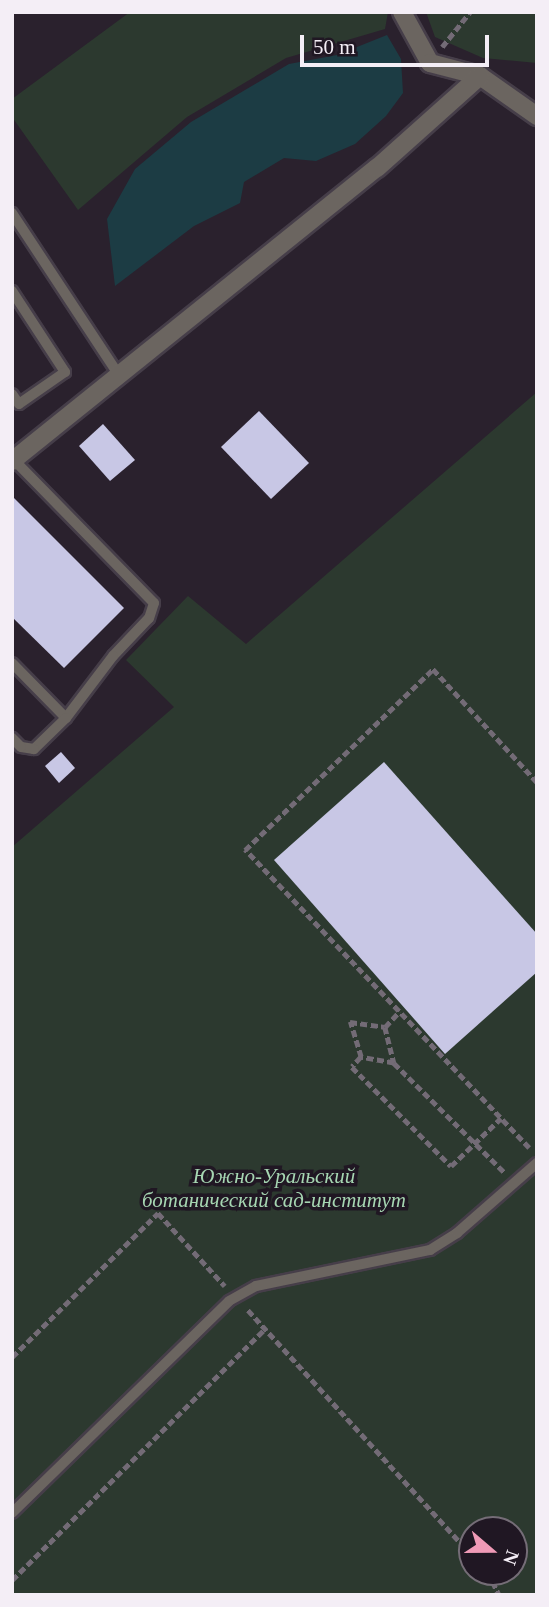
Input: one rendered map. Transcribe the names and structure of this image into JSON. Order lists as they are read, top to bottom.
{
  "parks": ["Южно-Уральский ботанический сад-институт"],
  "scale_bar": "50 m",
  "north": "right"
}
